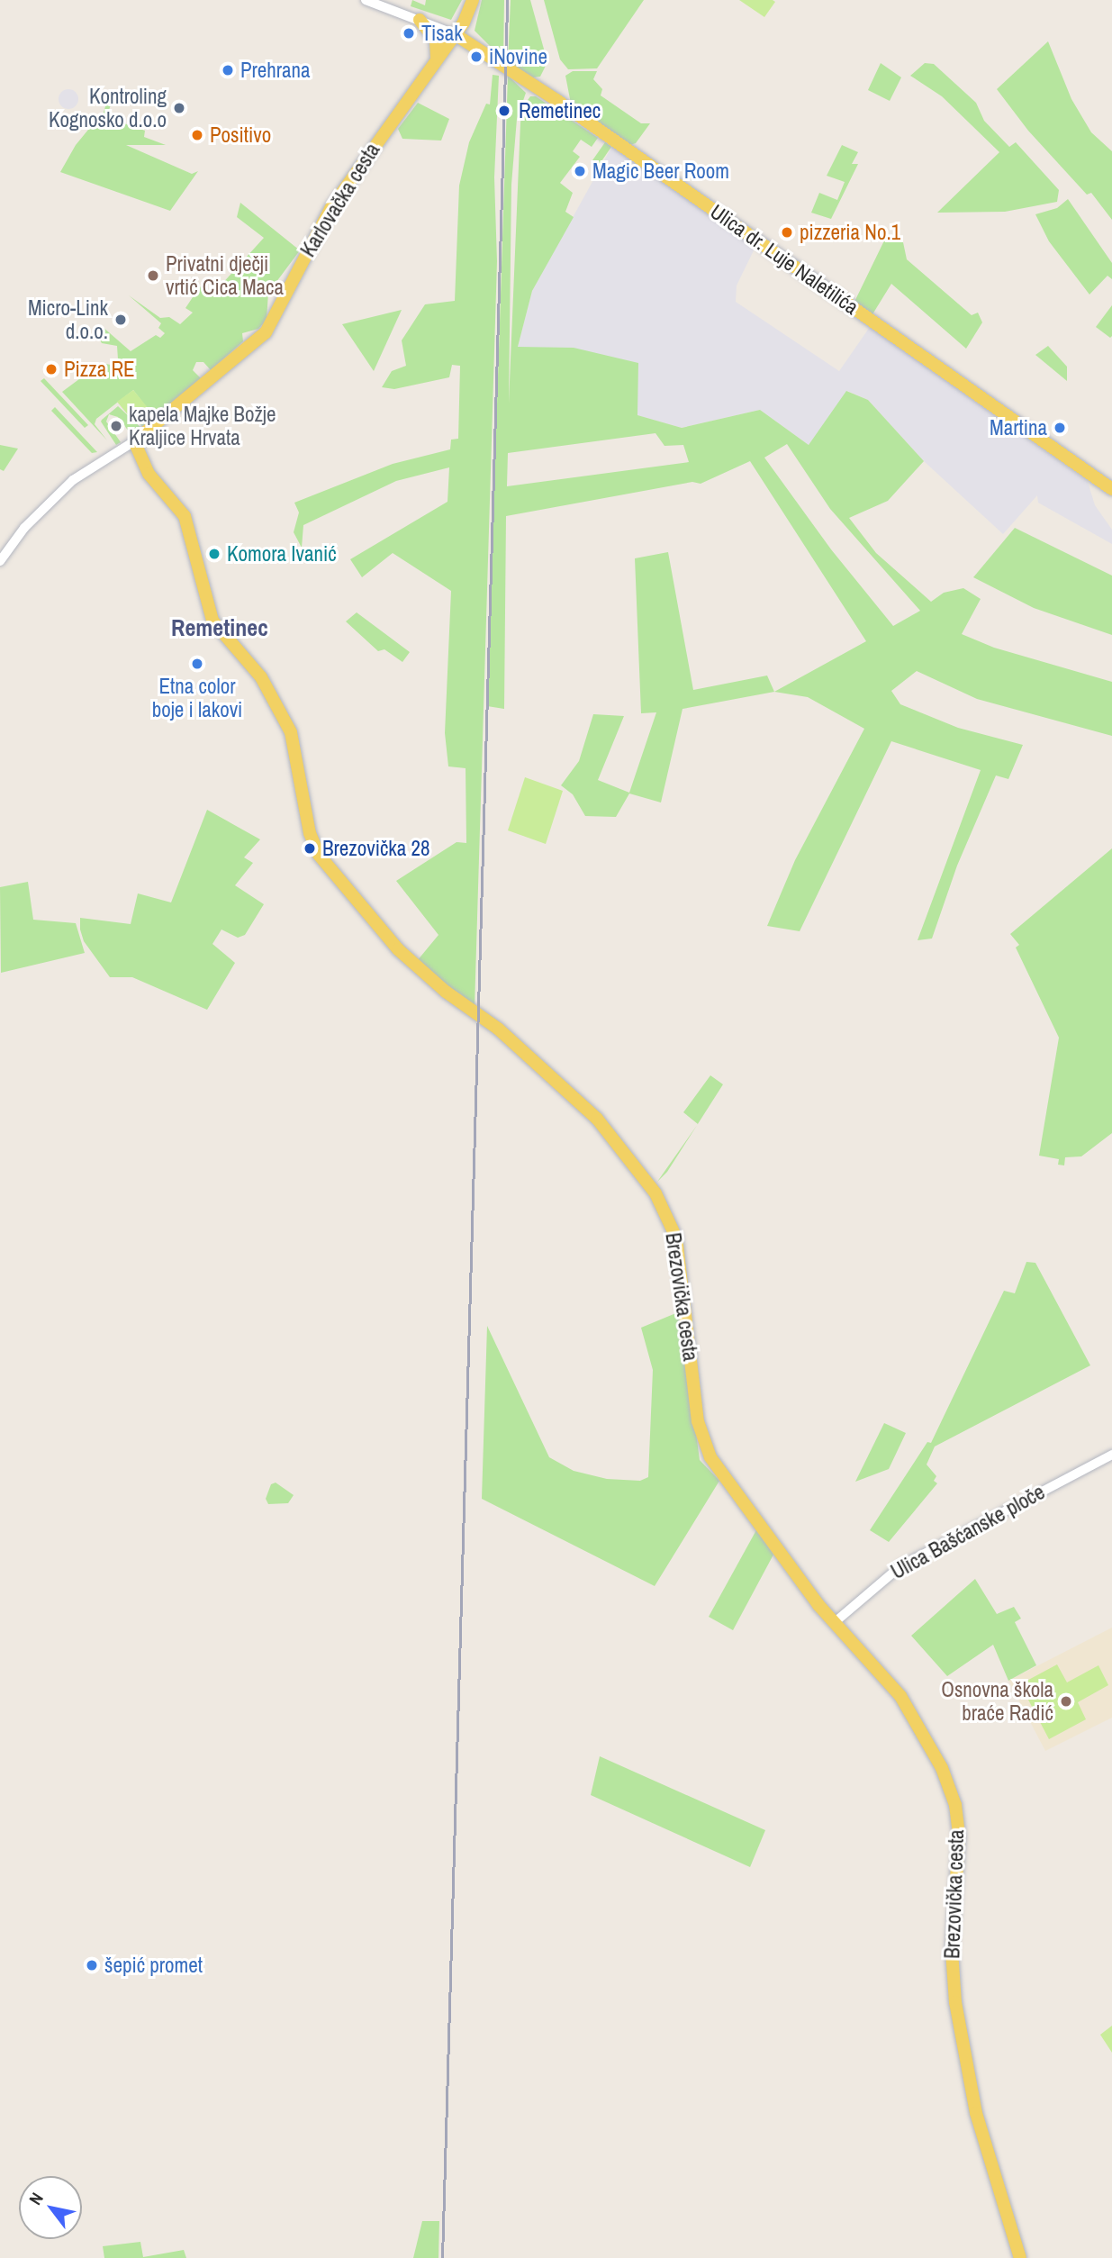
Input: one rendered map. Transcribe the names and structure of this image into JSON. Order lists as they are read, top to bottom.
{
  "streets": {
    "main road": ["Karlovačka cesta", "Ulica dr. Luje Naletilića", "Brezovička cesta"],
    "street": ["Ulica Bašćanske ploče"]
  },
  "crossings": [
    ["Karlovačka cesta", "Ulica dr. Luje Naletilića"],
    ["Karlovačka cesta", "Brezovička cesta"],
    ["Brezovička cesta", "Ulica Bašćanske ploče"]
  ],
  "districts": ["Remetinec"],
  "places": [
    "Tisak",
    "iNovine",
    "Prehrana",
    "Kontroling Kognosko d.o.o",
    "Remetinec",
    "Positivo",
    "Magic Beer Room",
    "pizzeria No.1",
    "Privatni dječji vrtić Cica Maca",
    "Micro-Link d.o.o.",
    "Pizza RE",
    "kapela Majke Božje Kraljice Hrvata",
    "Martina",
    "Komora Ivanić",
    "Etna color boje i lakovi",
    "Brezovička 28",
    "Osnovna škola braće Radić",
    "šepić promet"
  ],
  "north": "top left"
}
